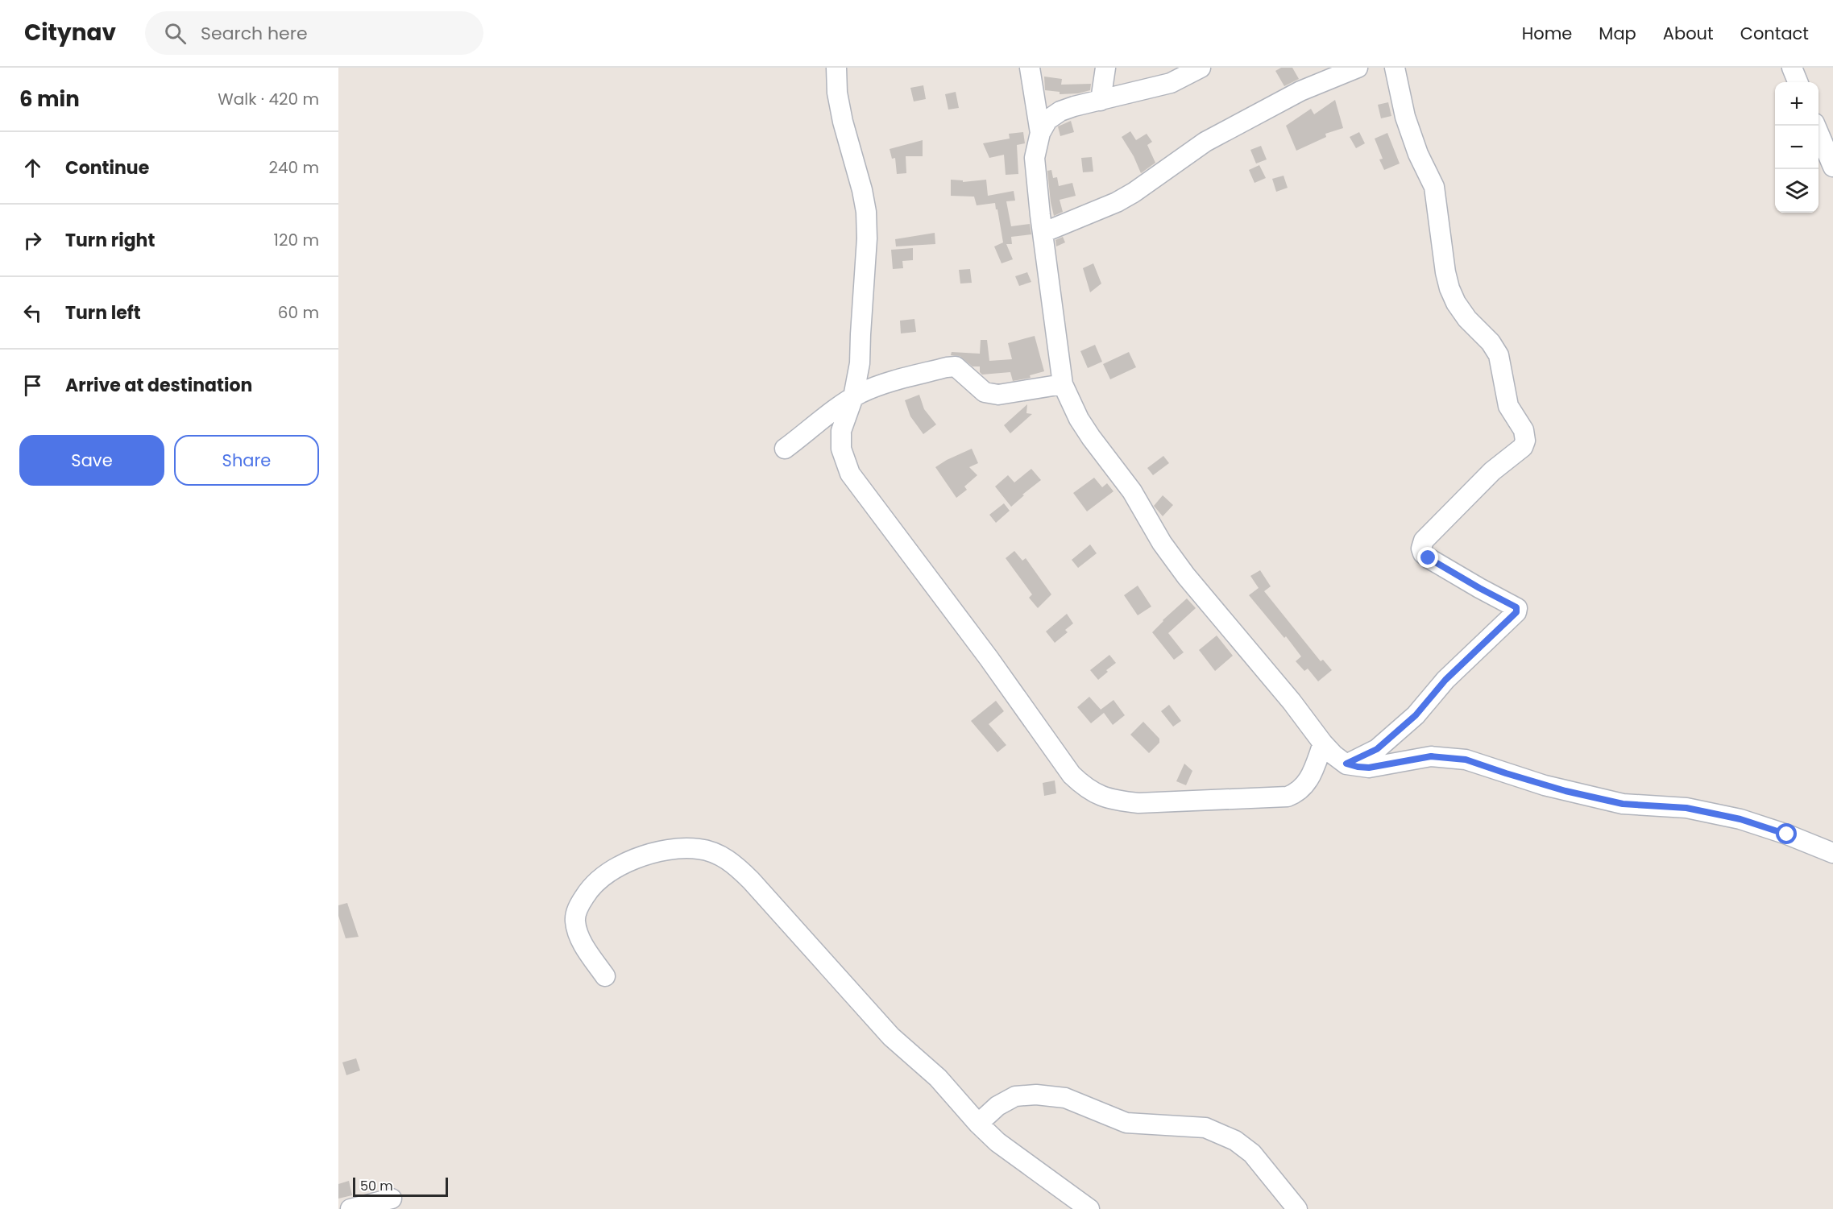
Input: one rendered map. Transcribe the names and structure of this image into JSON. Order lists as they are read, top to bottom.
{
  "scale_bar": "50 m",
  "page": {
    "header": "Citynav",
    "search": "Search here",
    "nav": [
      "Home",
      "Map",
      "About",
      "Contact"
    ],
    "heading": ["6 min", "Walk · 420 m"],
    "map_buttons": ["+", "−"],
    "list": [
      ["Continue", "240 m"],
      ["Turn right", "120 m"],
      ["Turn left", "60 m"],
      "Arrive at destination"
    ],
    "buttons": ["Save", "Share"],
    "scale": "50 m"
  }
}
